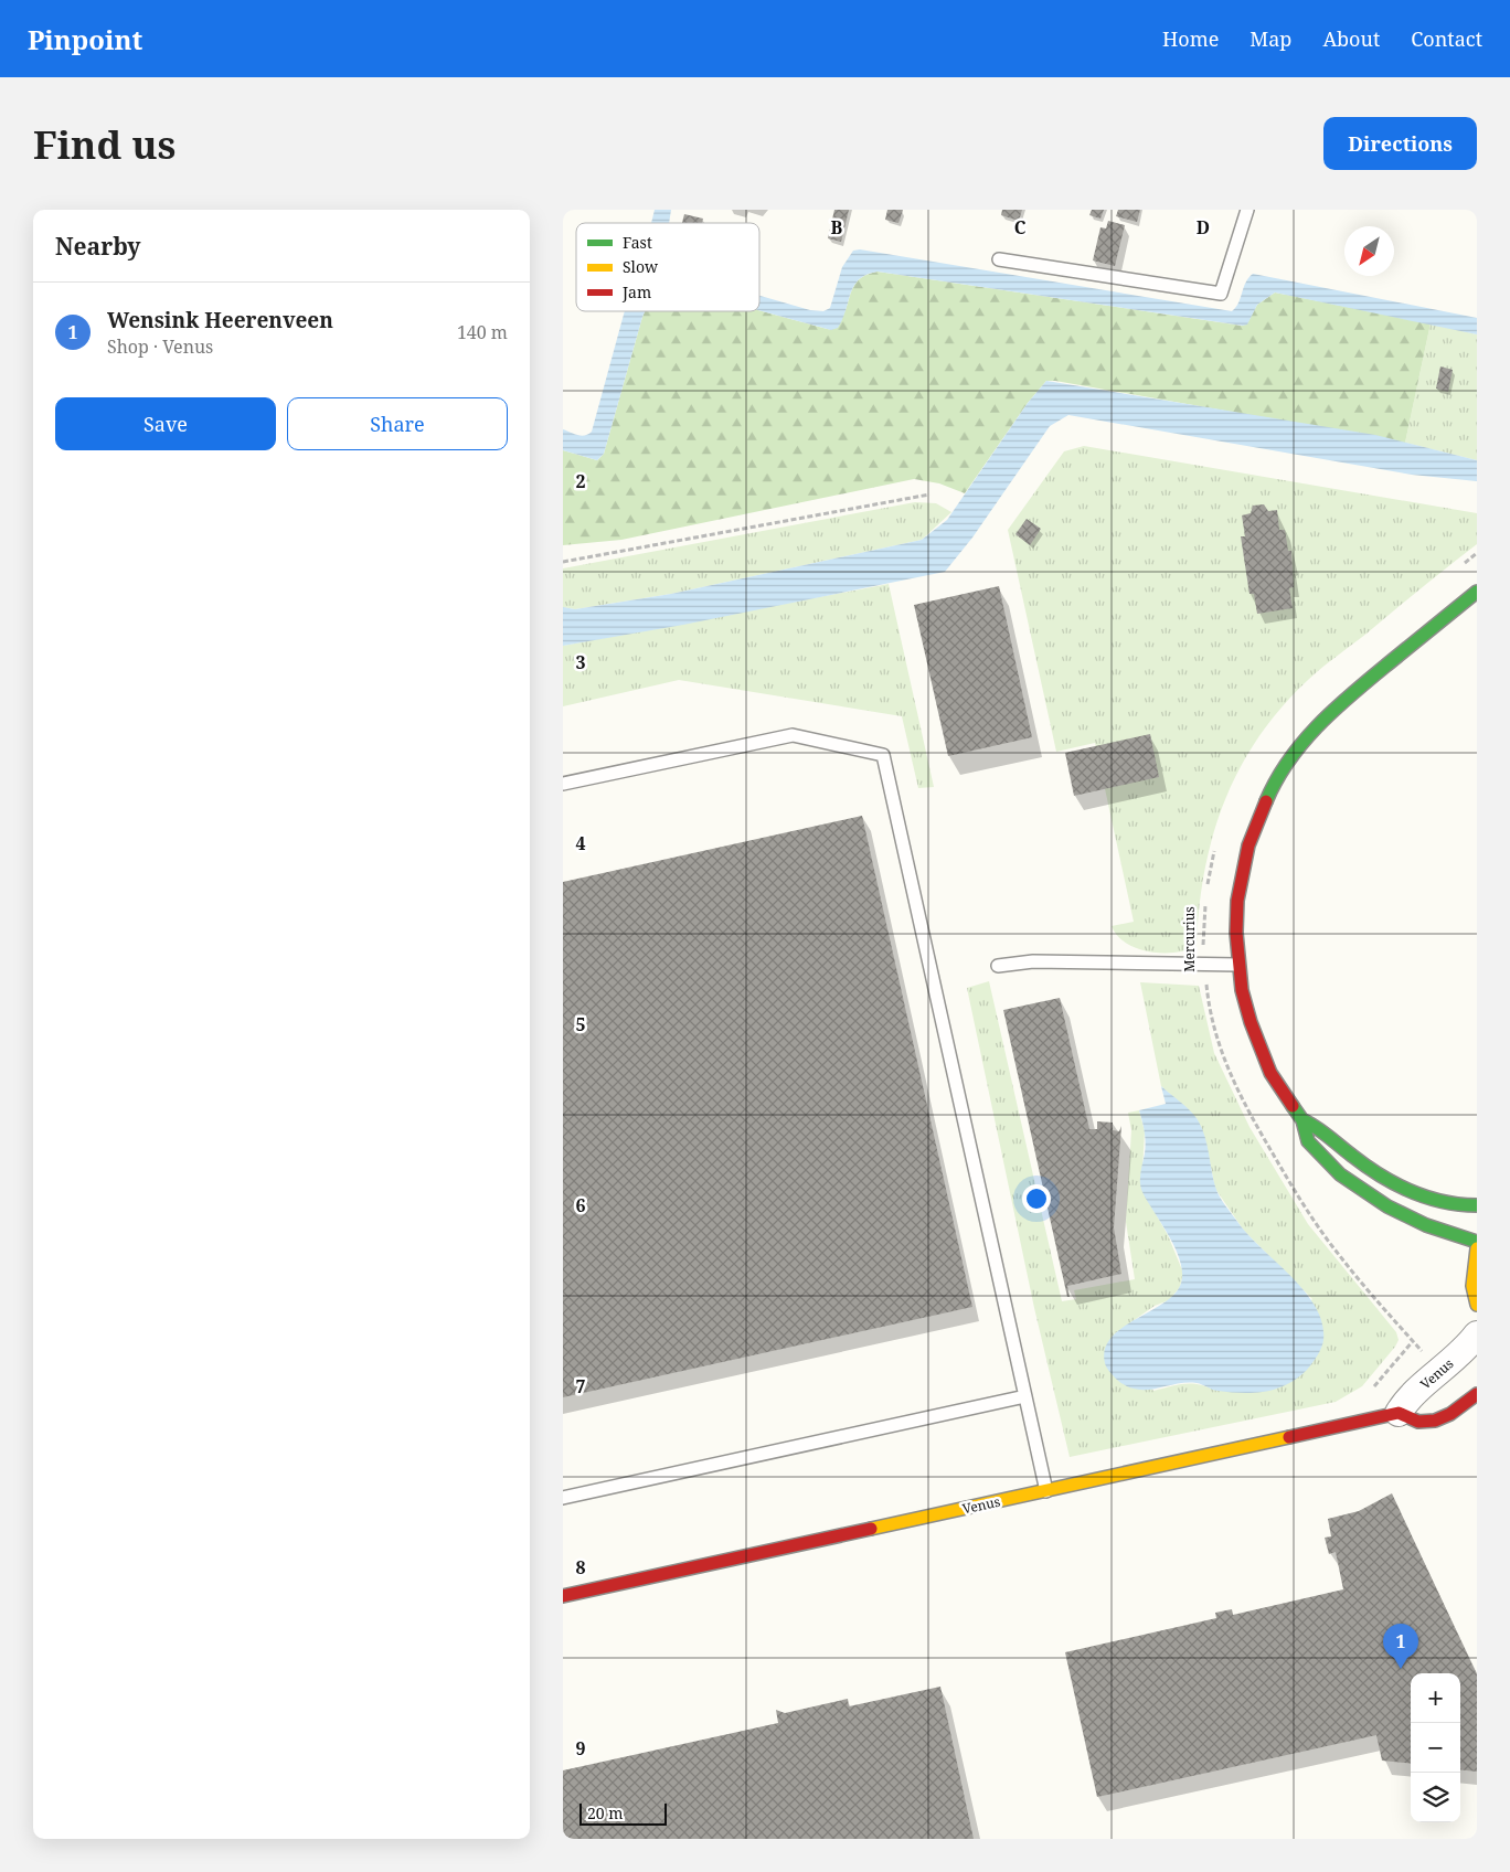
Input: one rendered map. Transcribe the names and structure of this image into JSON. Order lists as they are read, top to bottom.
{
  "streets": {
    "main road": ["Venus"],
    "path": ["Mercurius"]
  },
  "legend": ["Fast", "Slow", "Jam"],
  "scale_bar": "20 m",
  "north": "bottom left",
  "page": {
    "header": "Pinpoint",
    "nav": [
      "Home",
      "Map",
      "About",
      "Contact"
    ],
    "buttons": [
      "Directions",
      ["Save", "Share"]
    ],
    "title": "Find us",
    "heading": "Nearby",
    "list": [
      {
        "mark": "1",
        "name": "Wensink Heerenveen",
        "note": "Shop · Venus",
        "value": "140 m"
      }
    ],
    "pins": "1",
    "map_buttons": ["+", "−"],
    "scale": "20 m"
  },
  "grid": {
    "columns": ["B", "C", "D"],
    "rows": [
      "2",
      "3",
      "4",
      "5",
      "6",
      "7",
      "8",
      "9"
    ]
  }
}
